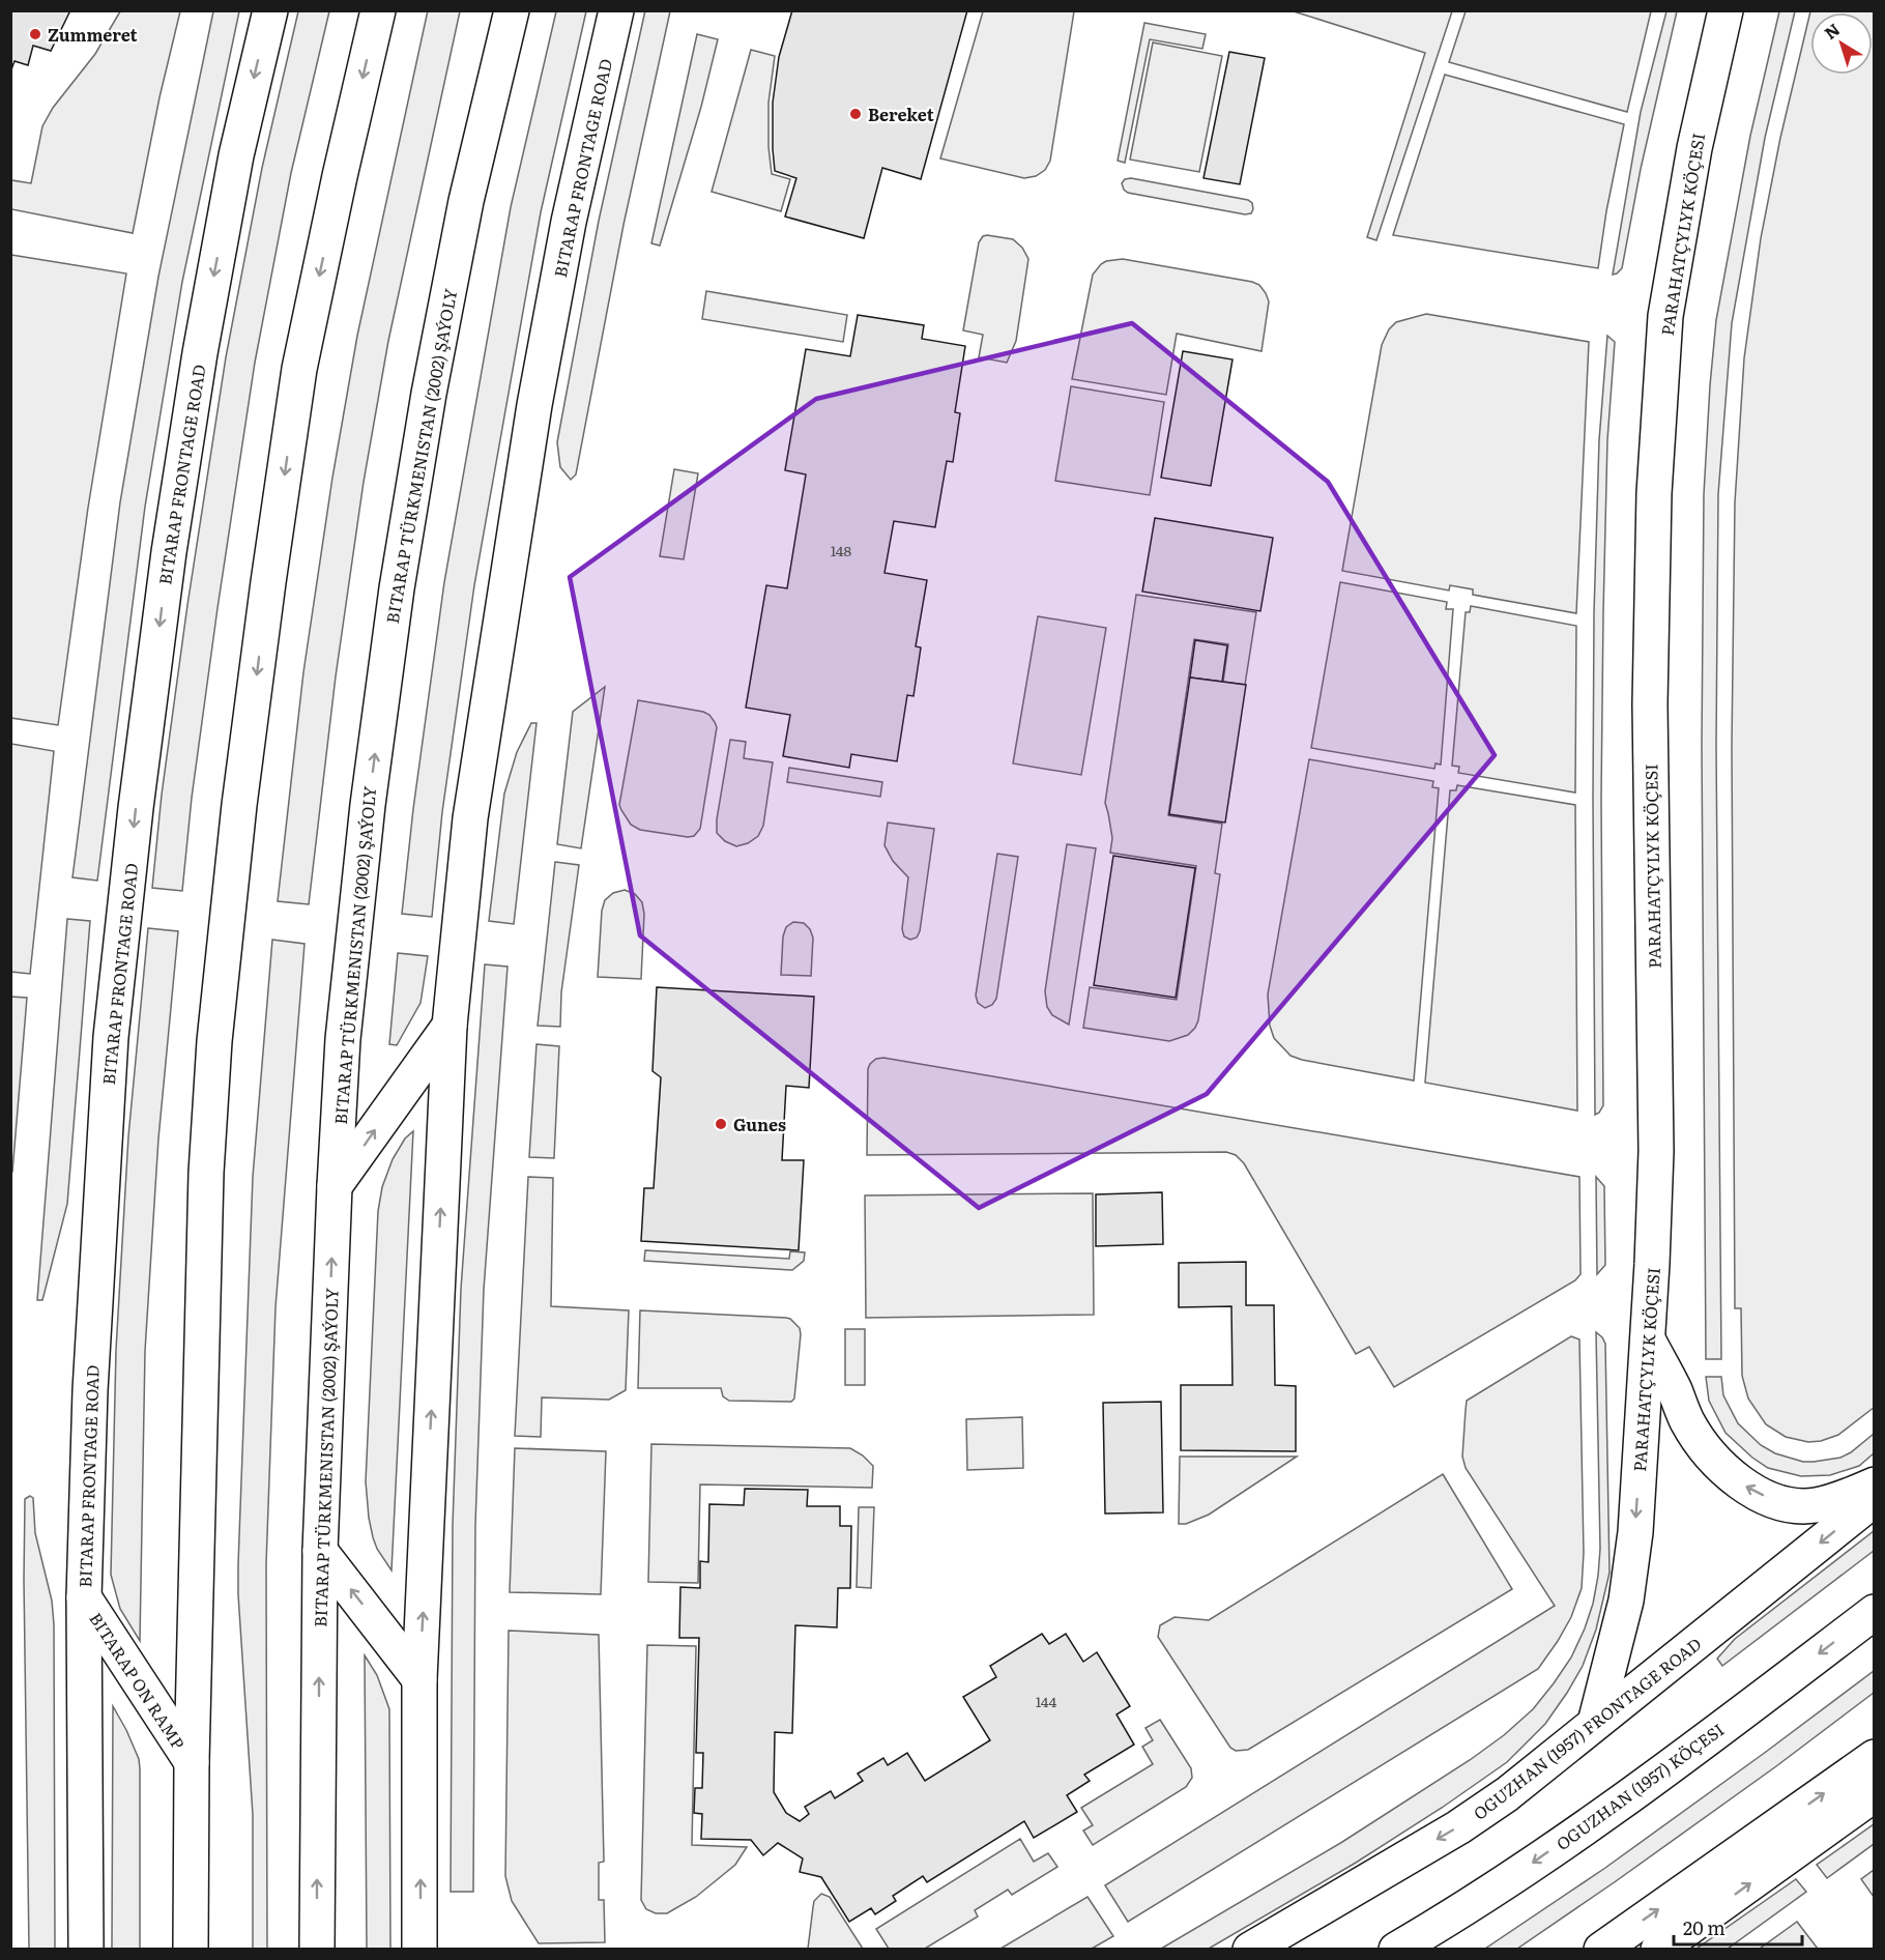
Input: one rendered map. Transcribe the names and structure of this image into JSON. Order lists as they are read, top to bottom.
{
  "streets": {
    "street": [
      "BITARAP FRONTAGE ROAD",
      "PARAHATÇYLYK KÖÇESI",
      "BITARAP TÜRKMENISTAN (2002) ŞAÝOLY",
      "BITARAP ON RAMP",
      "OGUZHAN (1957) FRONTAGE ROAD",
      "OGUZHAN (1957) KÖÇESI"
    ]
  },
  "crossings": [
    ["BITARAP FRONTAGE ROAD", "BITARAP TÜRKMENISTAN (2002) ŞAÝOLY"],
    ["BITARAP FRONTAGE ROAD", "BITARAP ON RAMP"],
    ["PARAHATÇYLYK KÖÇESI", "OGUZHAN (1957) FRONTAGE ROAD"]
  ],
  "places": ["Zummeret", "Bereket", "Gunes"],
  "house_numbers": ["148", "144"],
  "scale_bar": "20 m",
  "north": "top left"
}
